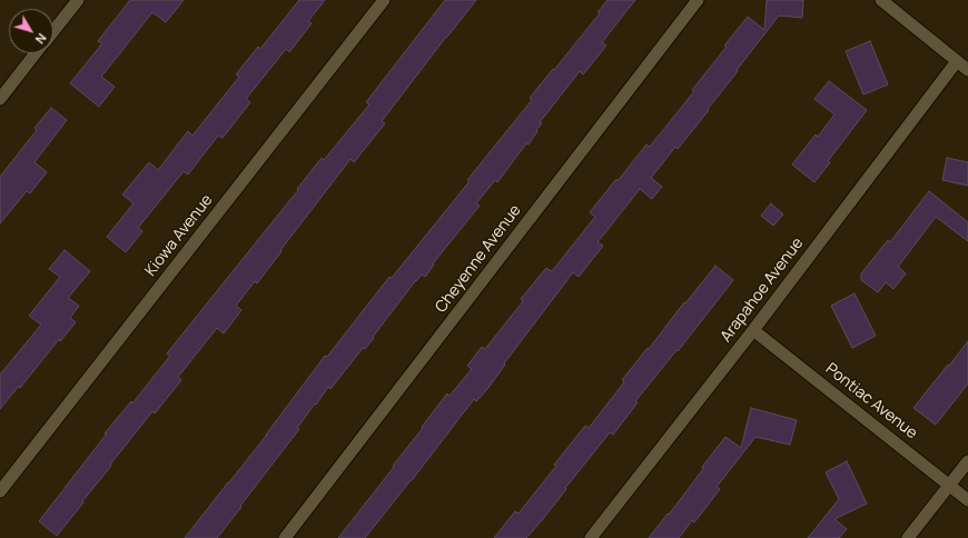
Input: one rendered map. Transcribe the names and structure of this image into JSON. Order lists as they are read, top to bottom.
{
  "streets": {
    "street": [
      "Kiowa Avenue",
      "Cheyenne Avenue",
      "Arapahoe Avenue",
      "Pontiac Avenue"
    ]
  },
  "crossings": [
    ["Arapahoe Avenue", "Pontiac Avenue"]
  ],
  "north": "bottom right"
}
